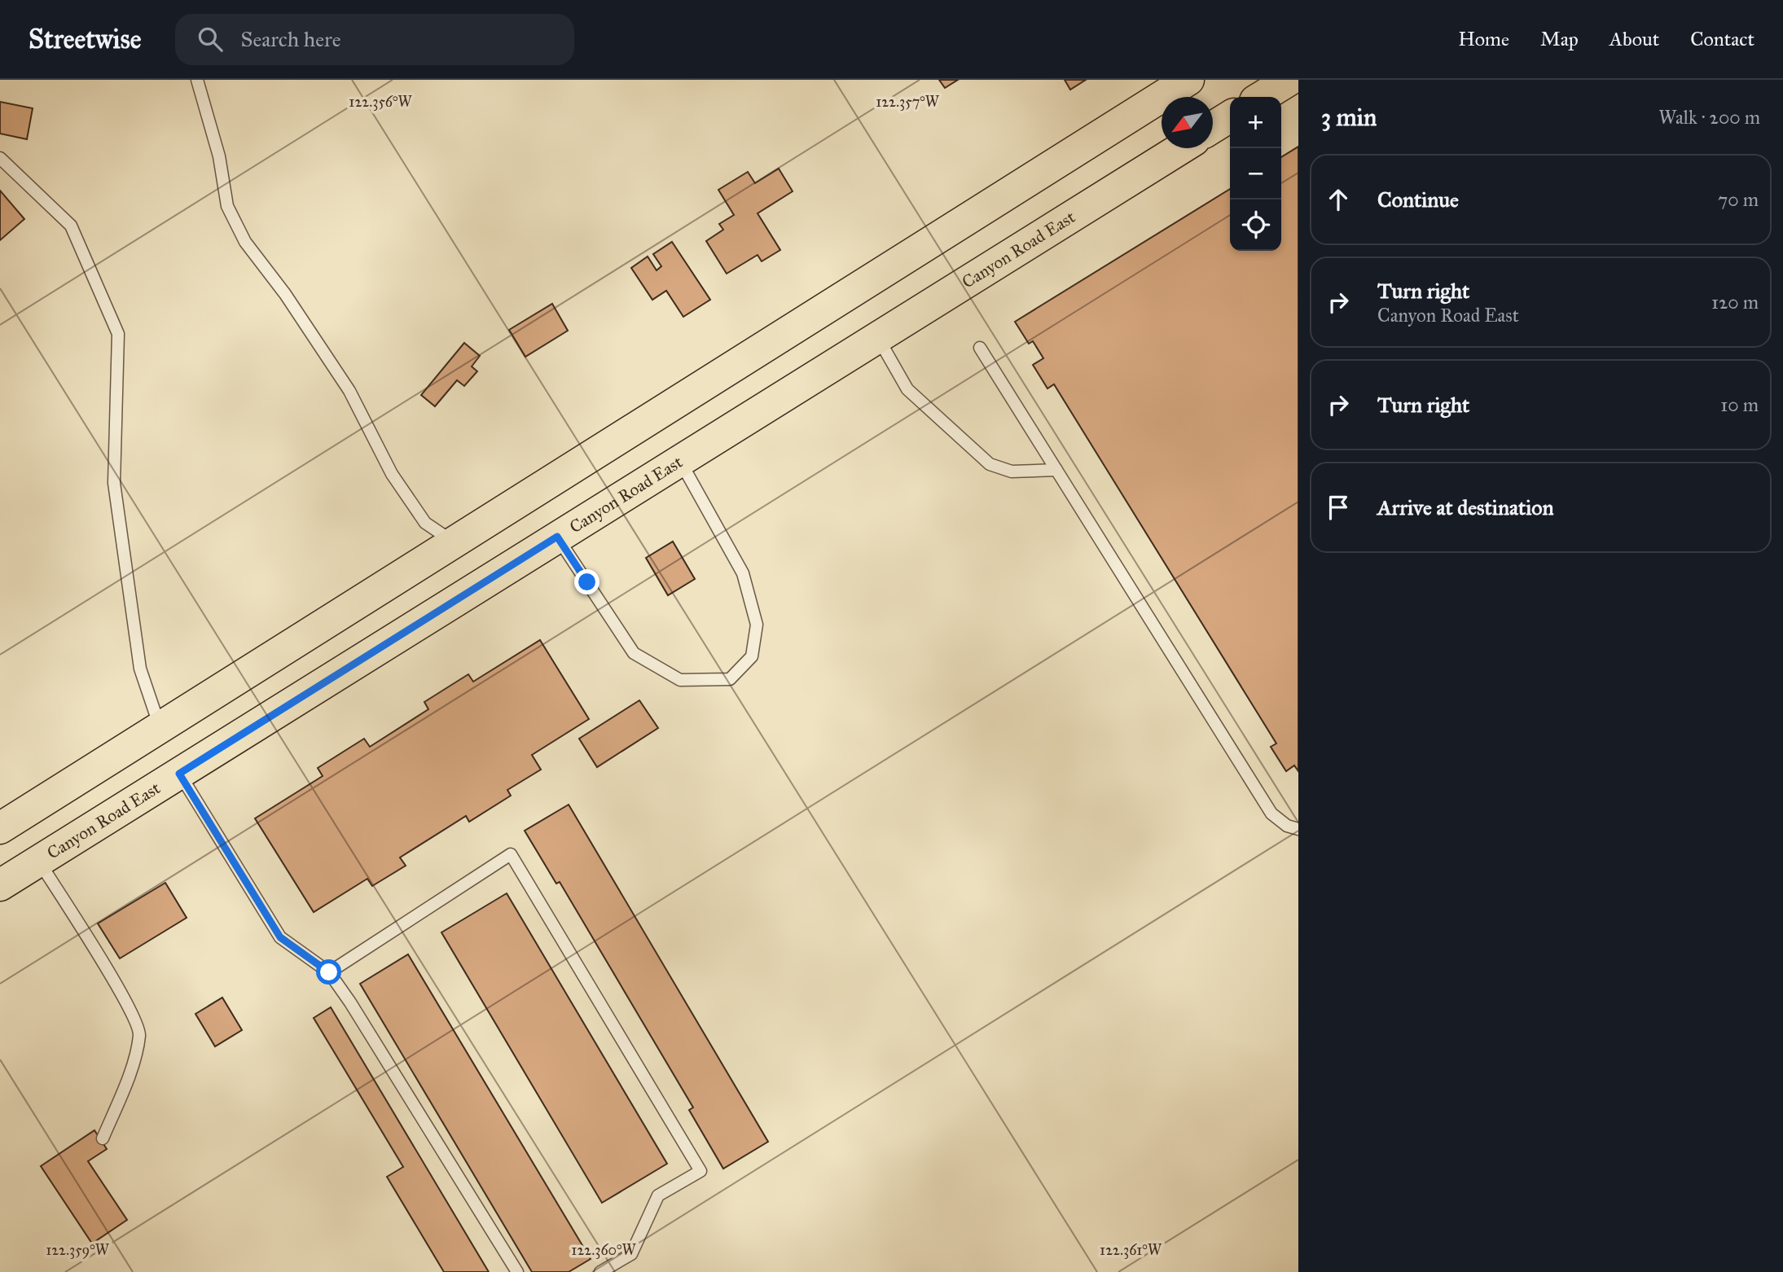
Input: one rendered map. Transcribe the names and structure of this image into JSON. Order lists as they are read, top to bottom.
{
  "streets": {
    "main road": ["Canyon Road East"]
  },
  "north": "bottom left",
  "page": {
    "header": "Streetwise",
    "search": "Search here",
    "nav": [
      "Home",
      "Map",
      "About",
      "Contact"
    ],
    "heading": ["3 min", "Walk · 200 m"],
    "map_buttons": ["+", "−"],
    "list": [
      ["Continue", "70 m"],
      ["Turn right", "Canyon Road East", "120 m"],
      ["Turn right", "10 m"],
      "Arrive at destination"
    ]
  },
  "coordinates": [
    "122.357°W",
    "122.356°W",
    "122.359°W",
    "122.360°W",
    "122.361°W"
  ]
}
